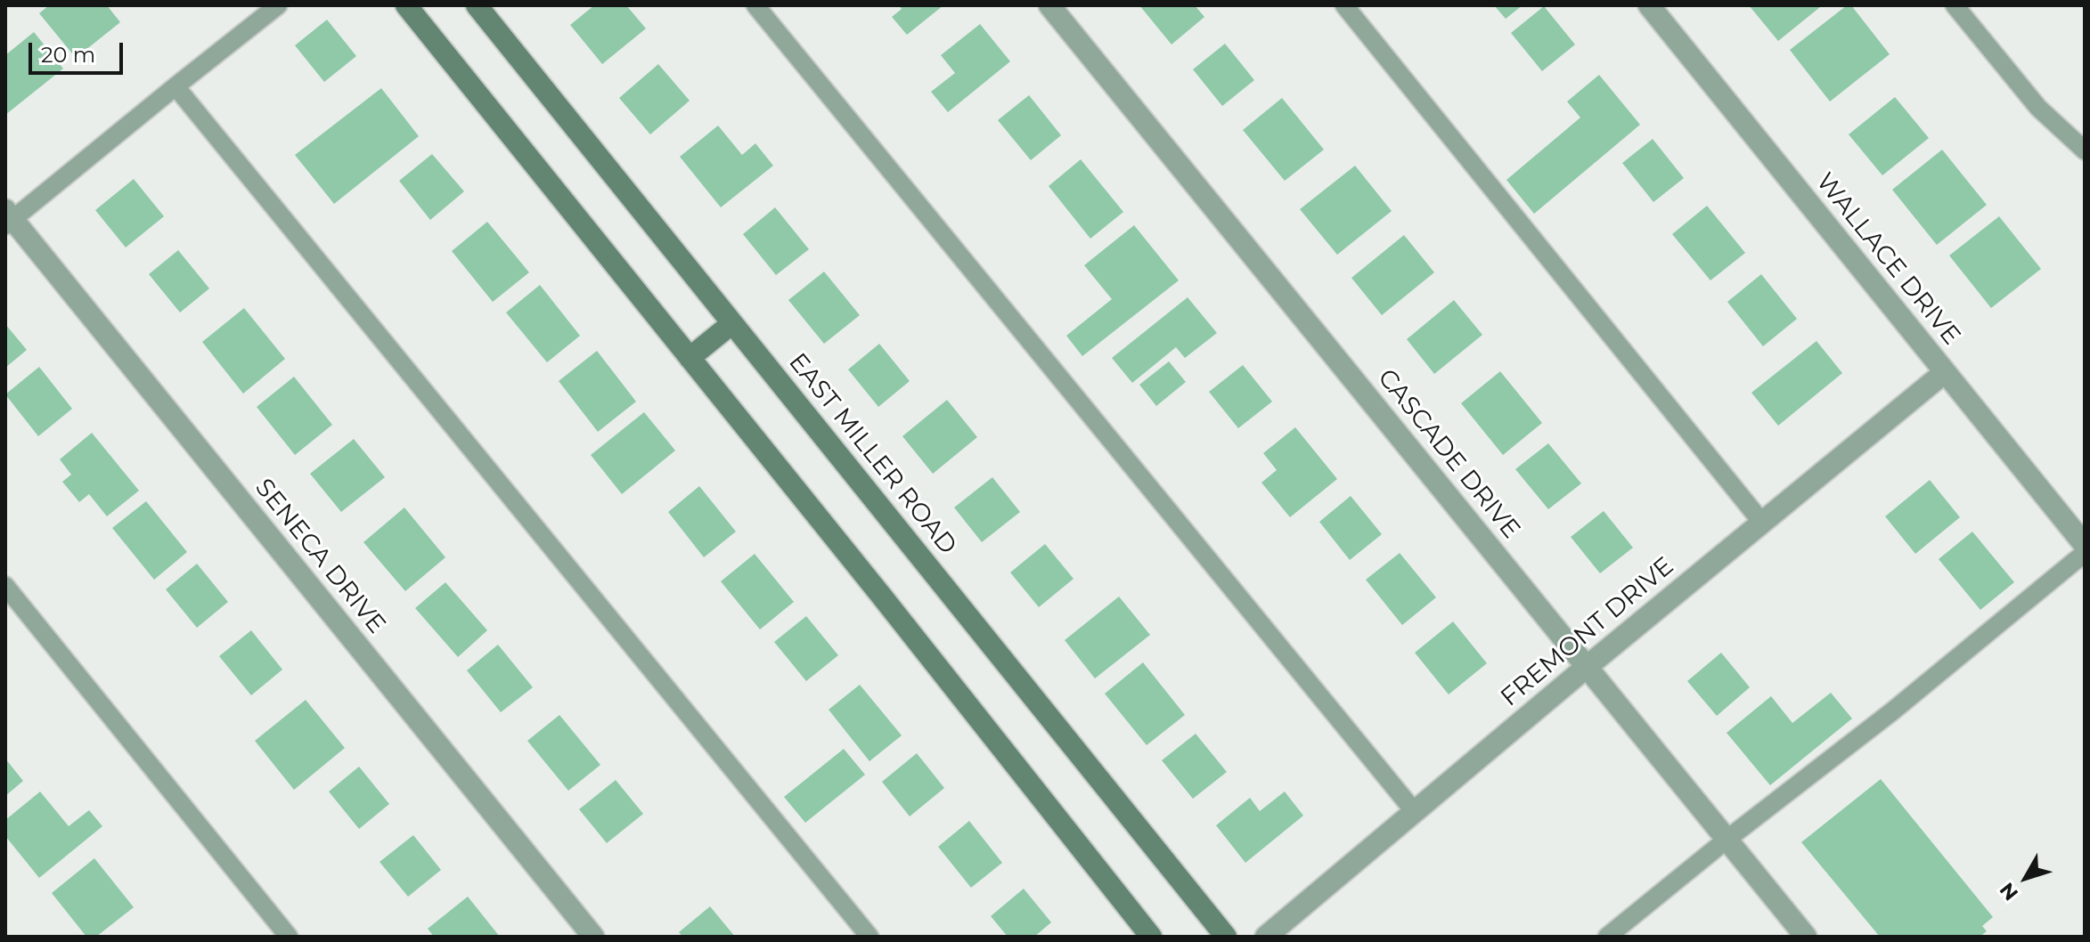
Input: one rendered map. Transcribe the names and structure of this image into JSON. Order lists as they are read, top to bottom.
{
  "streets": {
    "main road": ["EAST MILLER ROAD"],
    "street": [
      "WALLACE DRIVE",
      "CASCADE DRIVE",
      "SENECA DRIVE",
      "FREMONT DRIVE"
    ]
  },
  "crossings": [
    ["WALLACE DRIVE", "FREMONT DRIVE"],
    ["CASCADE DRIVE", "FREMONT DRIVE"]
  ],
  "scale_bar": "20 m",
  "north": "bottom left"
}
